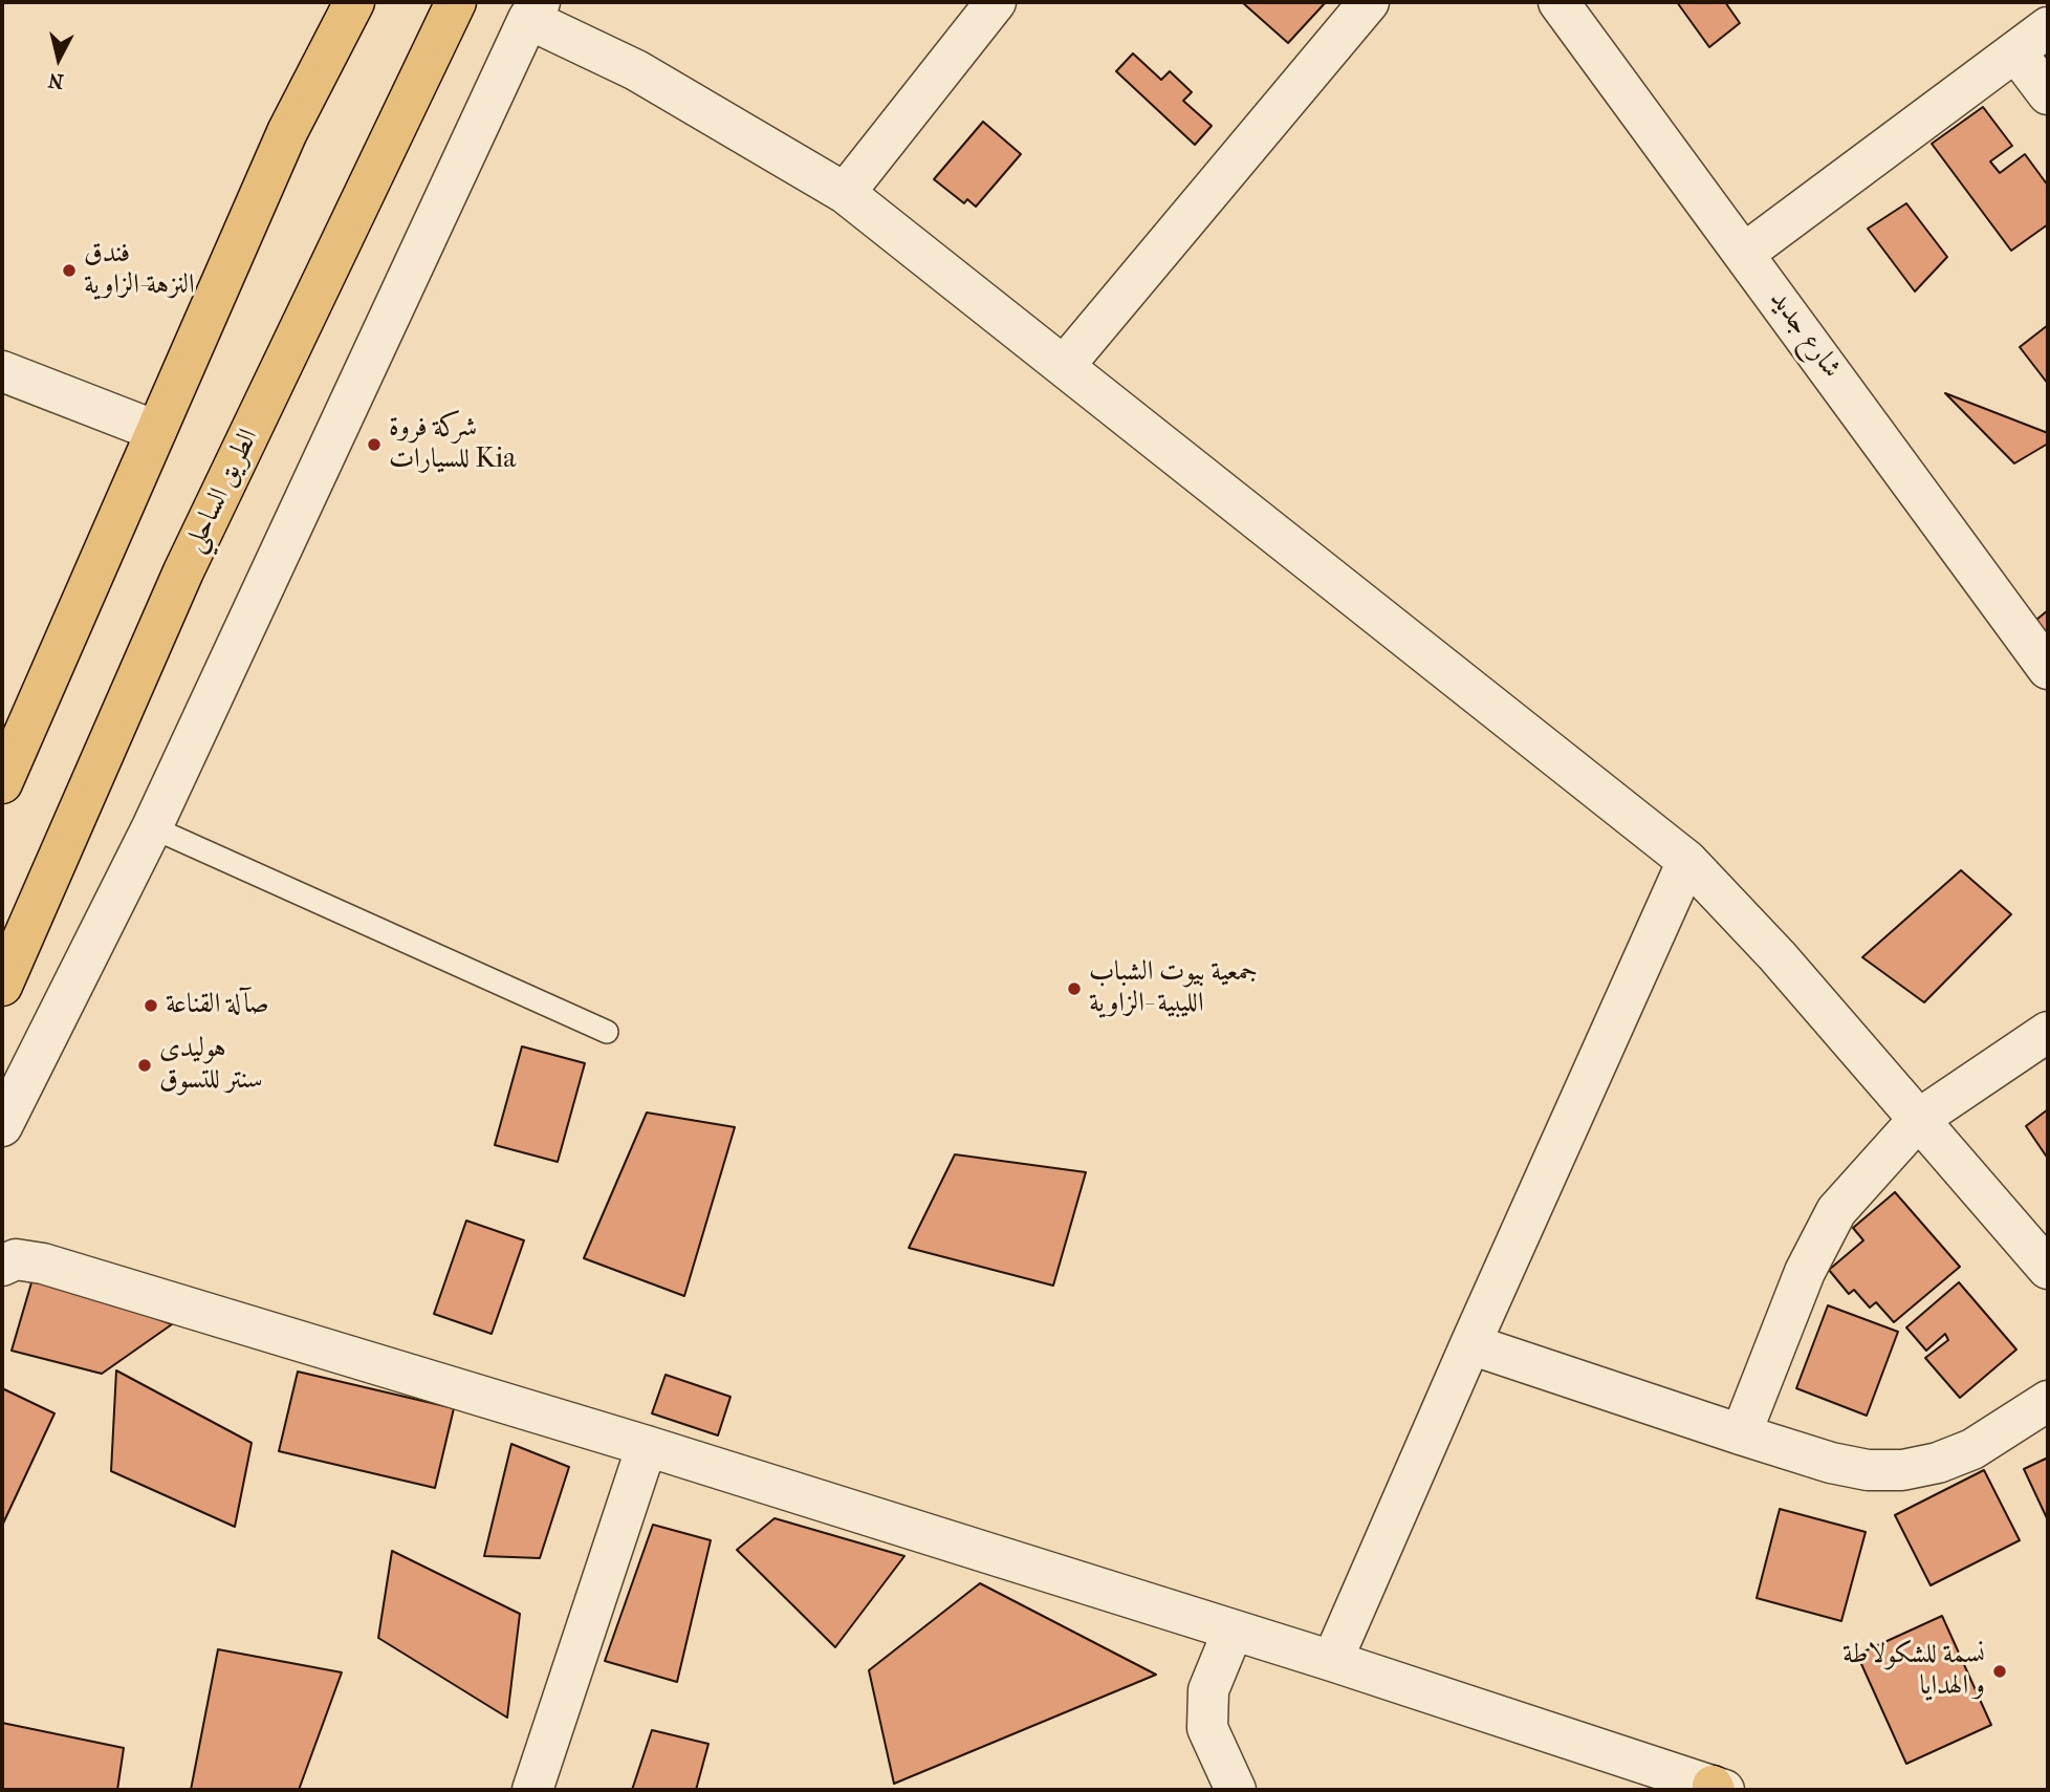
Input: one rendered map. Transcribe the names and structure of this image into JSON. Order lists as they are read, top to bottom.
{
  "streets": {
    "highway": ["الطريق الساحلي"],
    "street": ["شارع جديد"]
  },
  "places": [
    "فندق النزهة-الزاوية",
    "شركة فروة للسيارات Kia",
    "جمعية بيوت الشباب الليبية -الزاوية",
    "صآلة القناعة",
    "هوليدى سنتر للتسوق",
    "نسمة للشكولاطة و الهدايا"
  ],
  "north": "bottom"
}
